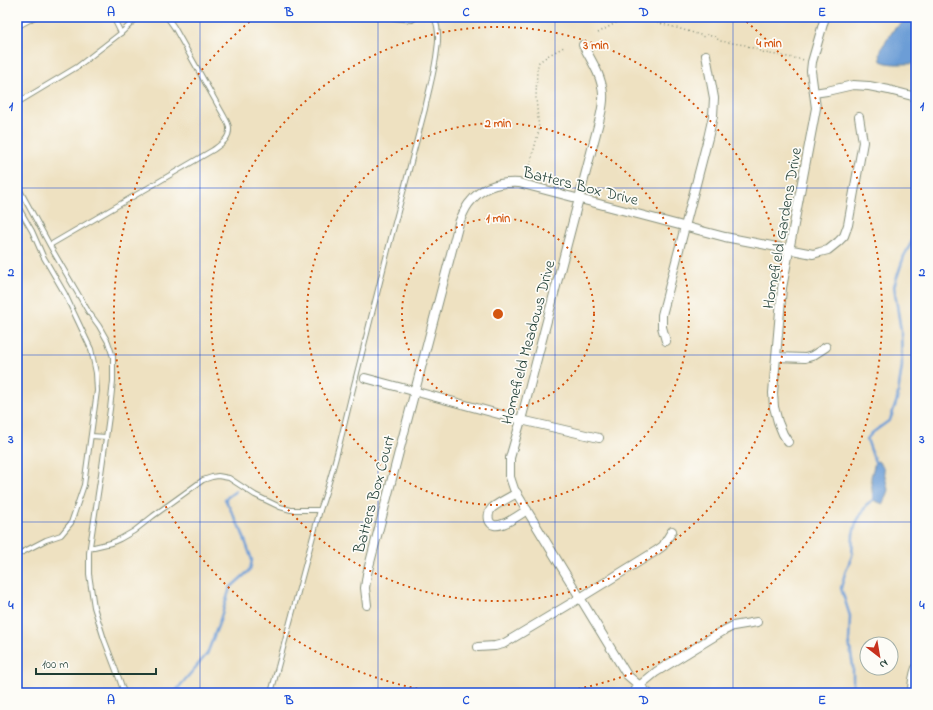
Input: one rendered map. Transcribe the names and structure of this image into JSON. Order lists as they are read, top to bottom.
{
  "streets": {
    "street": [
      "Batters Box Drive",
      "Homefield Gardens Drive",
      "Homefield Meadows Drive",
      "Batters Box Court"
    ]
  },
  "crossings": [
    ["Batters Box Drive", "Homefield Gardens Drive"],
    ["Batters Box Drive", "Homefield Meadows Drive"],
    ["Batters Box Drive", "Batters Box Court"]
  ],
  "scale_bar": "100 m",
  "north": "bottom right",
  "grid": {
    "columns": [
      "A",
      "B",
      "C",
      "D",
      "E"
    ],
    "rows": [
      "1",
      "2",
      "3",
      "4"
    ]
  },
  "rings": [
    "4 min",
    "3 min",
    "2 min",
    "1 min"
  ]
}
